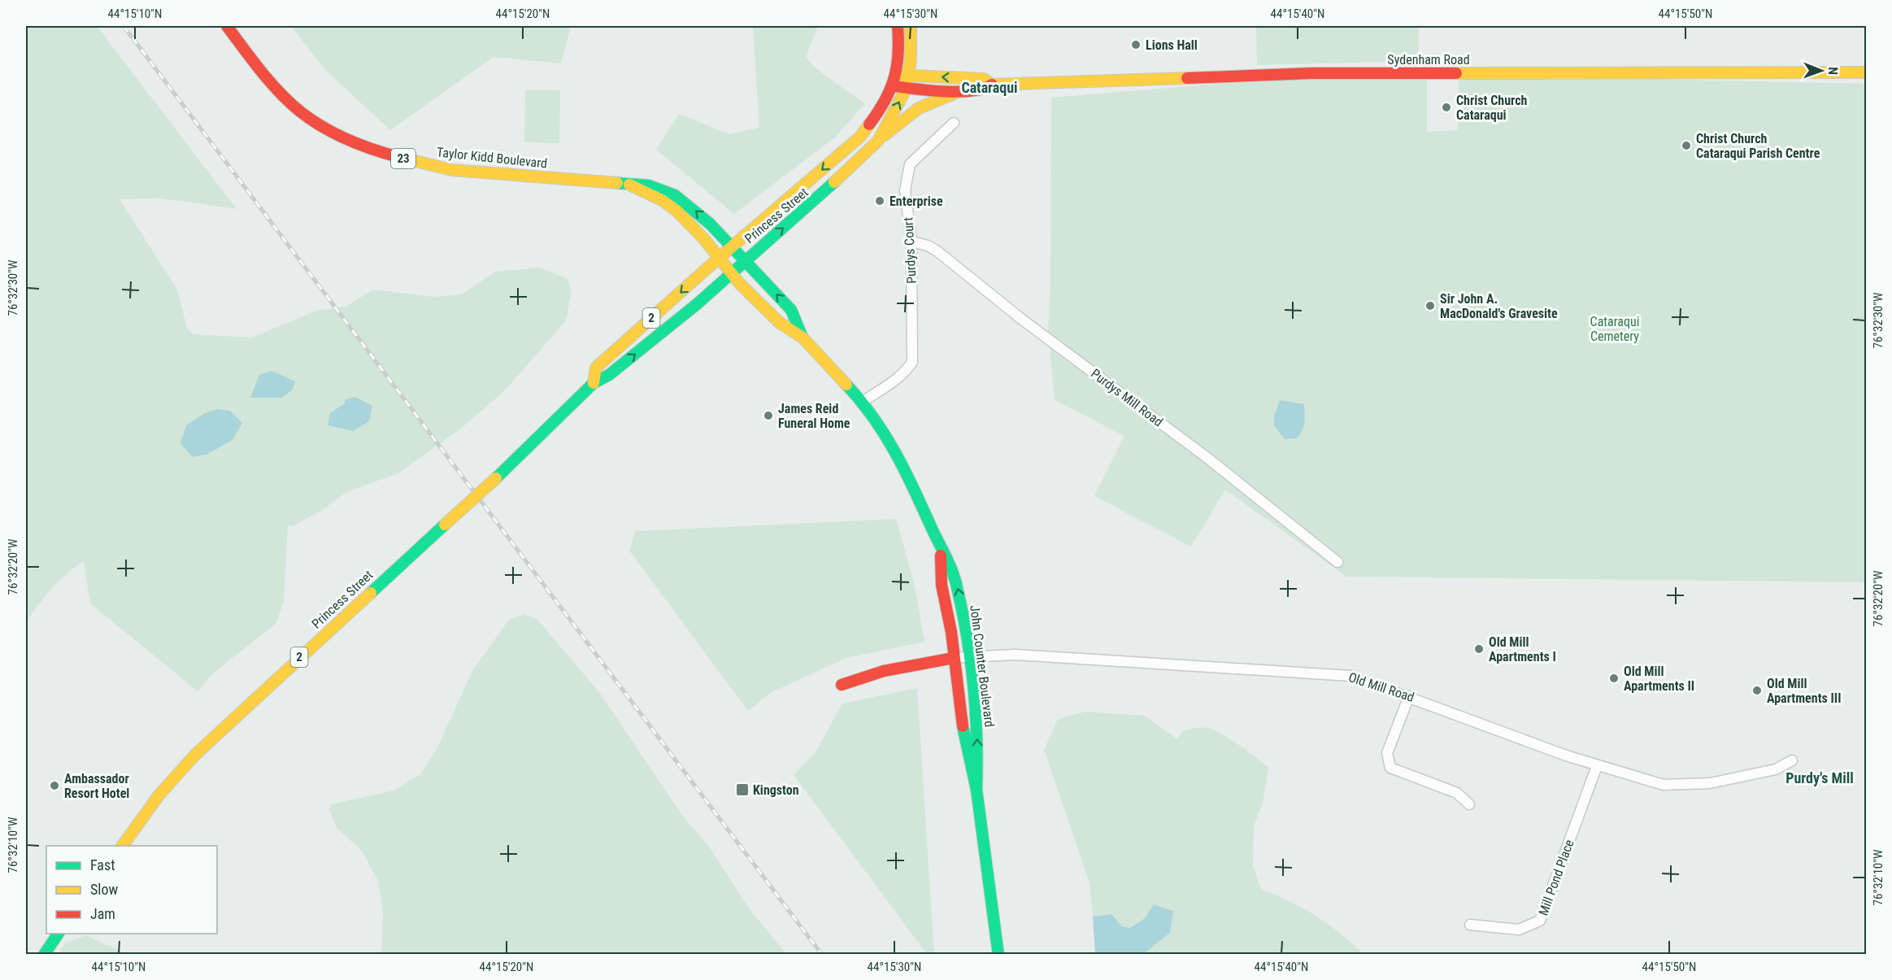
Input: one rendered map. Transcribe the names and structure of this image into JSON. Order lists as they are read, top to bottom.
{
  "streets": {
    "main road": [
      "Sydenham Road",
      "Taylor Kidd Boulevard",
      "23",
      "Princess Street",
      "2",
      "John Counter Boulevard"
    ],
    "street": [
      "Purdys Court",
      "Purdys Mill Road",
      "Old Mill Road",
      "Mill Pond Place"
    ]
  },
  "crossings": [
    ["Sydenham Road", "Princess Street"],
    ["Taylor Kidd Boulevard", "Princess Street"],
    ["Taylor Kidd Boulevard", "John Counter Boulevard"],
    ["Princess Street", "John Counter Boulevard"],
    ["Purdys Court", "Purdys Mill Road"],
    ["Purdys Court", "John Counter Boulevard"],
    ["John Counter Boulevard", "Old Mill Road"],
    ["Old Mill Road", "Mill Pond Place"]
  ],
  "districts": ["Cataraqui", "Purdy's Mill"],
  "parks": ["Cataraqui Cemetery"],
  "places": {
    "other": [
      "Lions Hall",
      "Christ Church Cataraqui",
      "Christ Church Cataraqui Parish Centre",
      "Enterprise",
      "Sir John A. MacDonald's Gravesite",
      "James Reid Funeral Home",
      "Old Mill Apartments I",
      "Old Mill Apartments II",
      "Old Mill Apartments III",
      "Ambassador Resort Hotel"
    ],
    "transit": ["Kingston"]
  },
  "legend": ["Fast", "Slow", "Jam"],
  "north": "right",
  "coordinates": [
    "44°15'10\"N",
    "44°15'20\"N",
    "44°15'30\"N",
    "44°15'40\"N",
    "44°15'50\"N",
    "76°32'30\"W",
    "76°32'20\"W",
    "76°32'10\"W"
  ]
}
